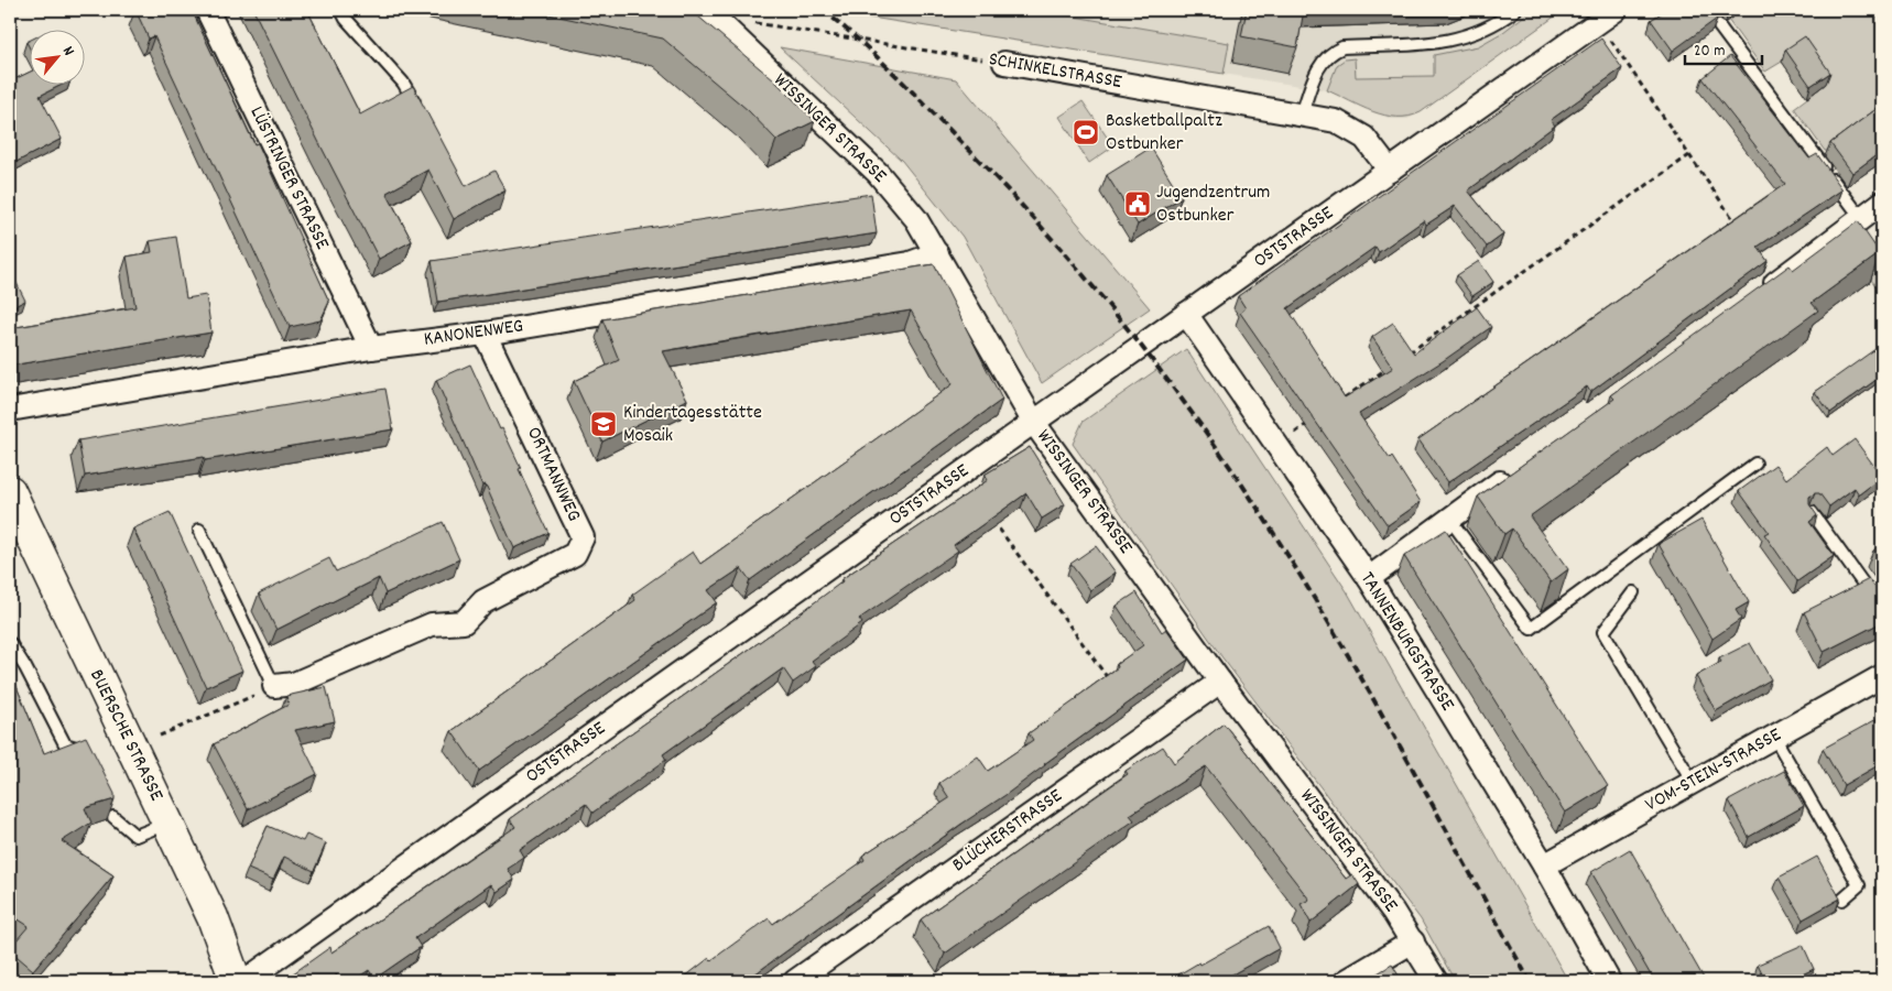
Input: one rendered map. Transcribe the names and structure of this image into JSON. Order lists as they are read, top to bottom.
{
  "streets": {
    "main road": ["BUERSCHE STRASSE"],
    "street": [
      "SCHINKELSTRASSE",
      "WISSINGER STRASSE",
      "LÜSTRINGER STRASSE",
      "OSTSTRASSE",
      "KANONENWEG",
      "ORTMANNWEG",
      "TANNENBURGSTRASSE",
      "VOM-STEIN-STRASSE",
      "BLÜCHERSTRASSE"
    ]
  },
  "crossings": [
    ["SCHINKELSTRASSE", "WISSINGER STRASSE"],
    ["SCHINKELSTRASSE", "OSTSTRASSE"],
    ["WISSINGER STRASSE", "OSTSTRASSE"],
    ["WISSINGER STRASSE", "KANONENWEG"],
    ["WISSINGER STRASSE", "BLÜCHERSTRASSE"],
    ["LÜSTRINGER STRASSE", "KANONENWEG"],
    ["OSTSTRASSE", "TANNENBURGSTRASSE"],
    ["KANONENWEG", "ORTMANNWEG"],
    ["TANNENBURGSTRASSE", "VOM-STEIN-STRASSE"]
  ],
  "places": {
    "sports": ["Basketballpaltz Ostbunker"],
    "public building": ["Jugendzentrum Ostbunker"],
    "school or university": ["Kindertagesstätte Mosaik"]
  },
  "scale_bar": "20 m",
  "north": "top right"
}
